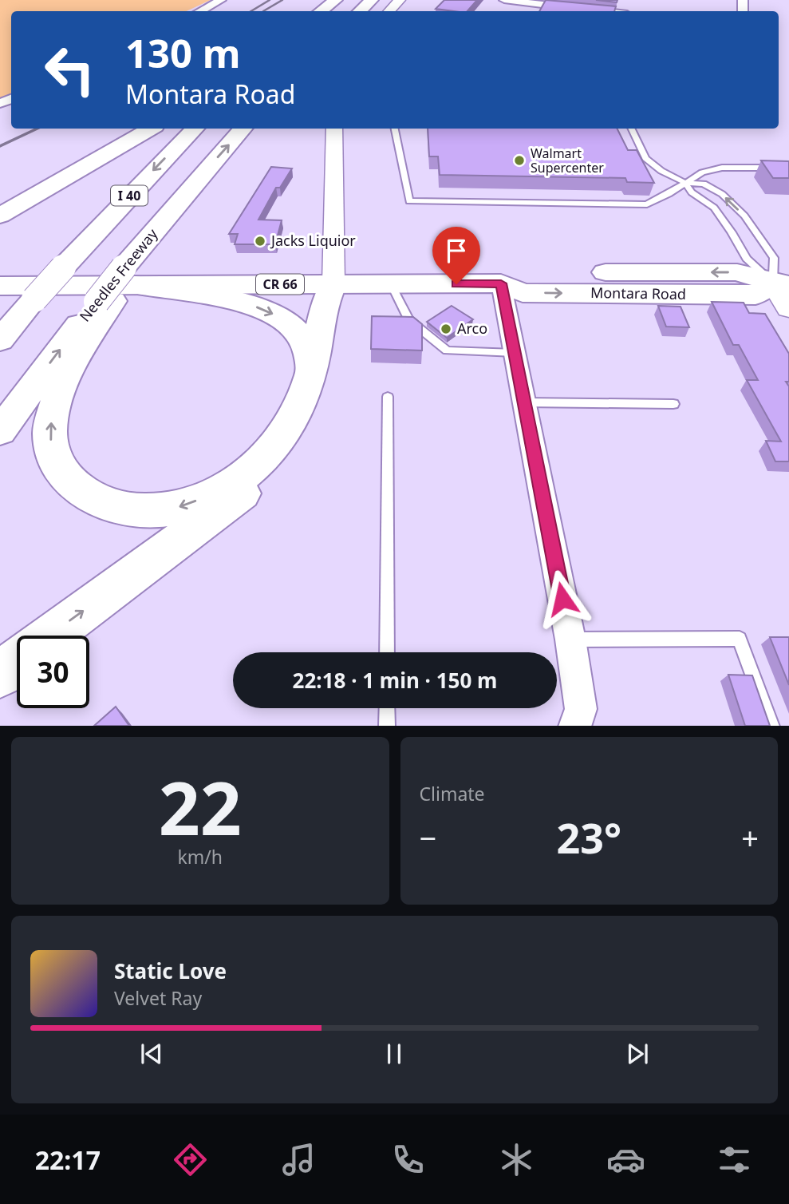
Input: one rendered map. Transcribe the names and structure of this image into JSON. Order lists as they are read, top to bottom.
{
  "streets": {
    "main road": [
      "I 40",
      "Needles Freeway",
      "CR 66",
      "Montara Road"
    ]
  },
  "crossings": [
    ["Needles Freeway", "CR 66"],
    ["CR 66", "Montara Road"]
  ],
  "places": ["Walmart Supercenter", "Jacks Liquior", "Arco"],
  "page": {
    "turn": ["130 m", "Montara Road"],
    "limit": "30",
    "trip": "22:18 · 1 min · 150 m",
    "tile": [
      ["22", "km/h"],
      "Climate"
    ],
    "heat": ["−", "23°", "+"],
    "song": ["Static Love", "Velvet Ray"],
    "tabs": "22:17"
  }
}
